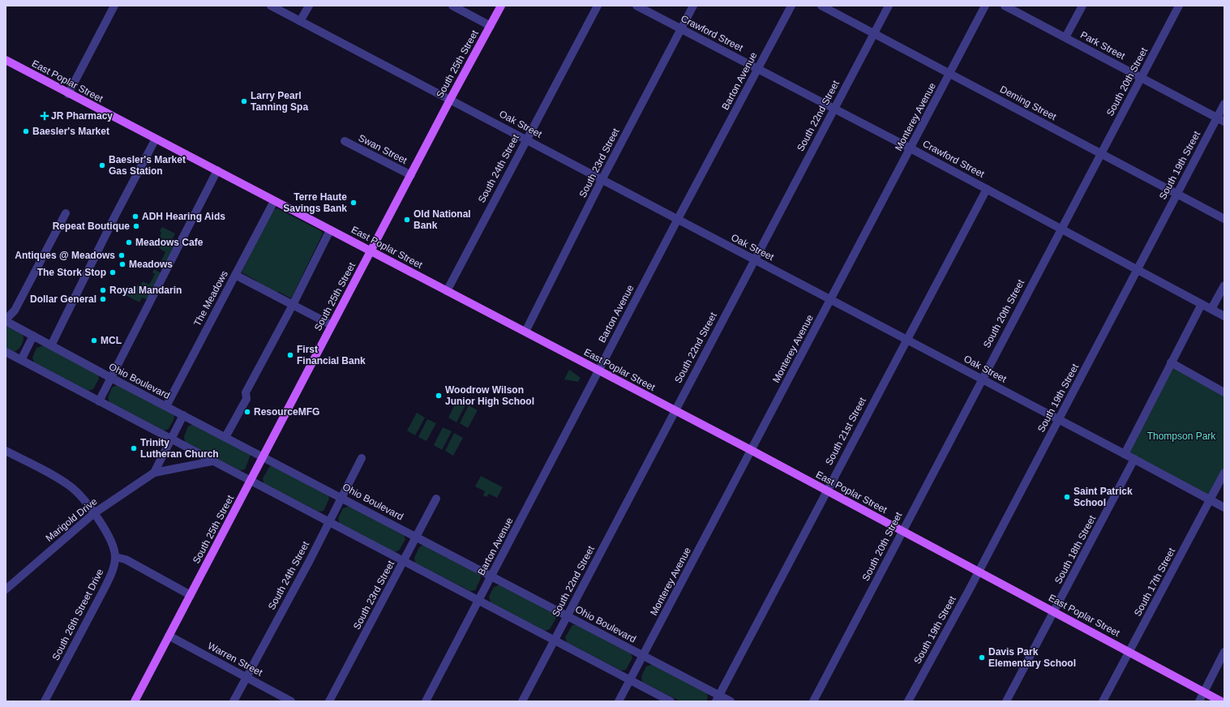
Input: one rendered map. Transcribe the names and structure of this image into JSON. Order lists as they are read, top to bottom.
{
  "streets": {
    "main road": ["South 25th Street", "East Poplar Street"],
    "street": [
      "Crawford Street",
      "Park Street",
      "Barton Avenue",
      "South 20th Street",
      "Deming Street",
      "South 22nd Street",
      "Monterey Avenue",
      "Oak Street",
      "Swan Street",
      "South 23rd Street",
      "South 19th Street",
      "South 24th Street",
      "The Meadows",
      "Ohio Boulevard",
      "South 21st Street",
      "Marigold Drive",
      "South 18th Street",
      "South 17th Street",
      "South 26th Street Drive",
      "Warren Street"
    ]
  },
  "crossings": [
    ["Crawford Street", "Barton Avenue"],
    ["Crawford Street", "South 20th Street"],
    ["Crawford Street", "South 22nd Street"],
    ["Crawford Street", "Monterey Avenue"],
    ["Crawford Street", "South 23rd Street"],
    ["Crawford Street", "South 19th Street"],
    ["Crawford Street", "South 21st Street"],
    ["Park Street", "South 20th Street"],
    ["Park Street", "South 19th Street"],
    ["South 25th Street", "East Poplar Street"],
    ["South 25th Street", "Oak Street"],
    ["South 25th Street", "Swan Street"],
    ["South 25th Street", "Ohio Boulevard"],
    ["South 25th Street", "Warren Street"],
    ["East Poplar Street", "Barton Avenue"],
    ["East Poplar Street", "South 20th Street"],
    ["East Poplar Street", "South 22nd Street"],
    ["East Poplar Street", "Monterey Avenue"],
    ["East Poplar Street", "South 23rd Street"],
    ["East Poplar Street", "South 19th Street"],
    ["East Poplar Street", "South 24th Street"],
    ["East Poplar Street", "The Meadows"],
    ["East Poplar Street", "South 21st Street"],
    ["East Poplar Street", "South 18th Street"],
    ["East Poplar Street", "South 17th Street"],
    ["Barton Avenue", "Oak Street"],
    ["Barton Avenue", "Ohio Boulevard"],
    ["South 20th Street", "Deming Street"],
    ["South 20th Street", "Oak Street"],
    ["Deming Street", "South 22nd Street"],
    ["Deming Street", "Monterey Avenue"],
    ["Deming Street", "South 19th Street"],
    ["South 22nd Street", "Oak Street"],
    ["South 22nd Street", "Ohio Boulevard"],
    ["Monterey Avenue", "Oak Street"],
    ["Monterey Avenue", "Ohio Boulevard"],
    ["Oak Street", "South 23rd Street"],
    ["Oak Street", "South 19th Street"],
    ["Oak Street", "South 24th Street"],
    ["Oak Street", "South 21st Street"],
    ["Oak Street", "South 18th Street"],
    ["Oak Street", "South 17th Street"],
    ["South 23rd Street", "Ohio Boulevard"],
    ["South 24th Street", "Ohio Boulevard"],
    ["South 24th Street", "Warren Street"],
    ["The Meadows", "Ohio Boulevard"],
    ["Ohio Boulevard", "South 21st Street"],
    ["Ohio Boulevard", "Marigold Drive"],
    ["Marigold Drive", "South 26th Street Drive"]
  ],
  "parks": ["Thompson Park"],
  "places": {
    "other": [
      "Larry Pearl Tanning Spa",
      "Baesler's Market",
      "Baesler's Market Gas Station",
      "Terre Haute Savings Bank",
      "ADH Hearing Aids",
      "Old National Bank",
      "Repeat Boutique",
      "Meadows Cafe",
      "Antiques @ Meadows",
      "Meadows",
      "The Stork Stop",
      "Royal Mandarin",
      "Dollar General",
      "MCL",
      "First Financial Bank",
      "Woodrow Wilson Junior High School",
      "ResourceMFG",
      "Trinity Lutheran Church",
      "Saint Patrick School",
      "Davis Park Elementary School"
    ],
    "health": ["JR Pharmacy"]
  }
}
